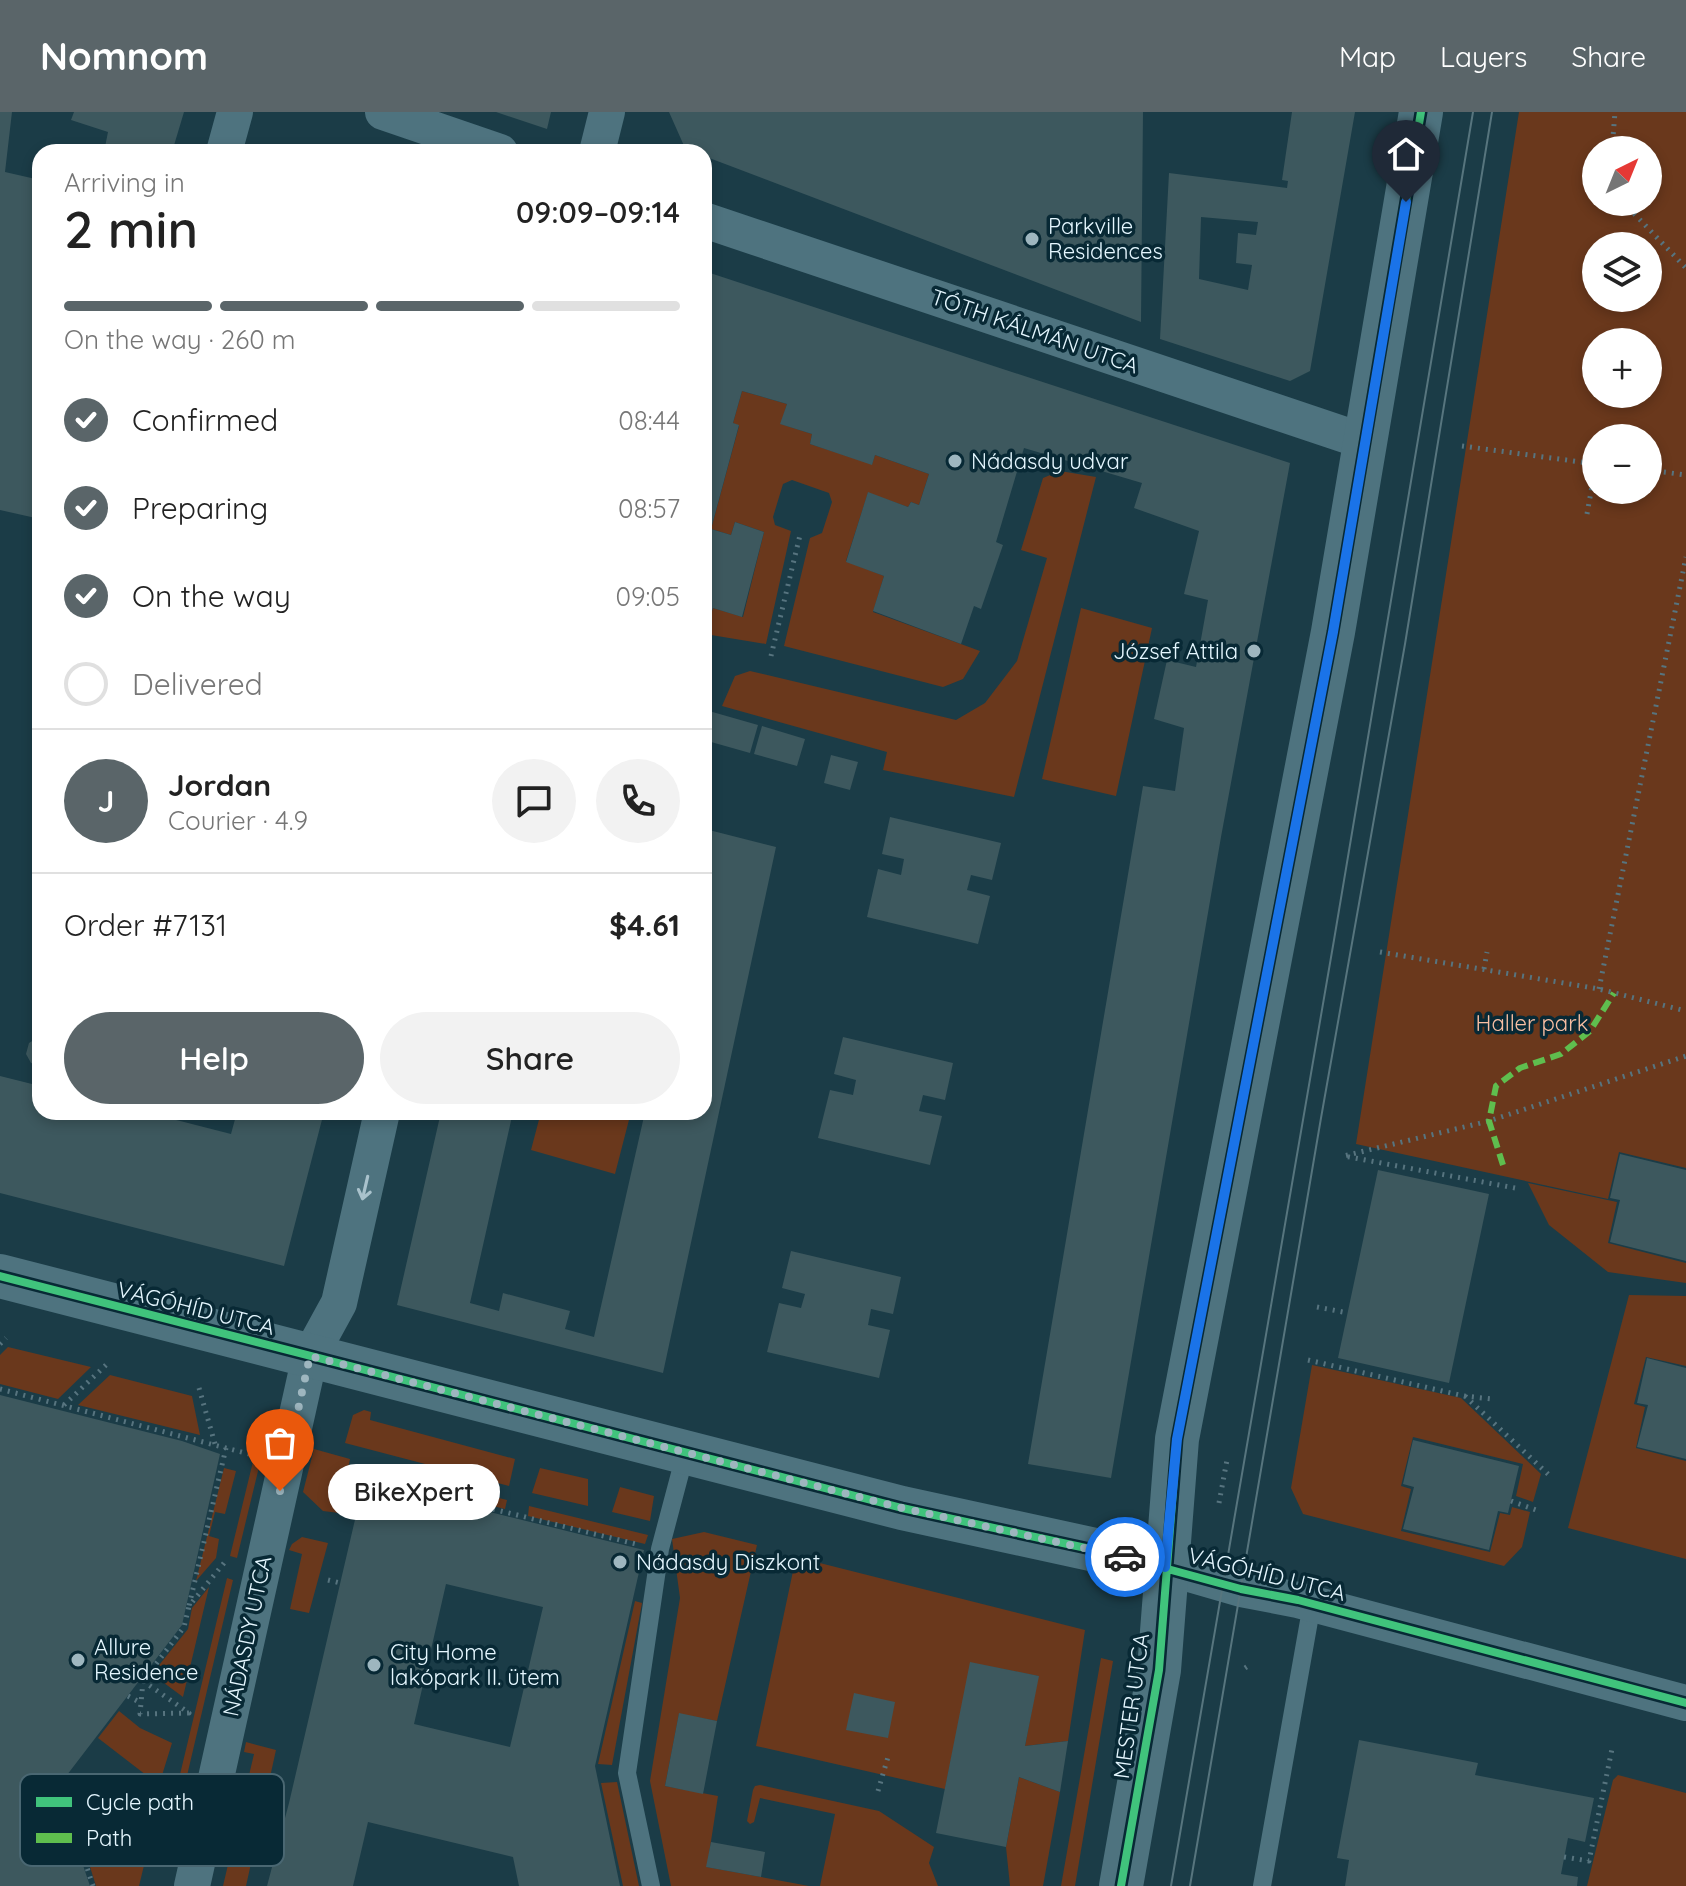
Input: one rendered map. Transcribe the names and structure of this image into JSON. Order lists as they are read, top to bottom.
{
  "streets": {
    "street": [
      "TÓTH KÁLMÁN UTCA",
      "VÁGÓHÍD UTCA",
      "NÁDASDY UTCA",
      "MESTER UTCA"
    ]
  },
  "crossings": [
    ["TÓTH KÁLMÁN UTCA", "MESTER UTCA"],
    ["VÁGÓHÍD UTCA", "NÁDASDY UTCA"],
    ["VÁGÓHÍD UTCA", "MESTER UTCA"]
  ],
  "one_way": ["NÁDASDY UTCA"],
  "parks": ["Haller park"],
  "places": [
    "Parkville Residences",
    "Nádasdy udvar",
    "József Attila",
    "BikeXpert",
    "Nádasdy Diszkont",
    "Allure Residence",
    "City Home lakópark II. ütem"
  ],
  "legend": ["Cycle path", "Path"],
  "north": "top right",
  "page": {
    "header": "Nomnom",
    "nav": ["Map", "Layers", "Share"],
    "map_buttons": ["+", "−"],
    "heading": ["2 min", "Arriving in", "09:09–09:14"],
    "panel": [
      "Jordan",
      "Courier · 4.9",
      "Order #7131",
      "$4.61"
    ],
    "bar": "On the way · 260 m",
    "list": [
      ["Confirmed", "08:44"],
      ["Preparing", "08:57"],
      ["On the way", "09:05"],
      "Delivered"
    ],
    "round": "J",
    "buttons": ["Help", "Share"],
    "bubble": "BikeXpert"
  }
}
